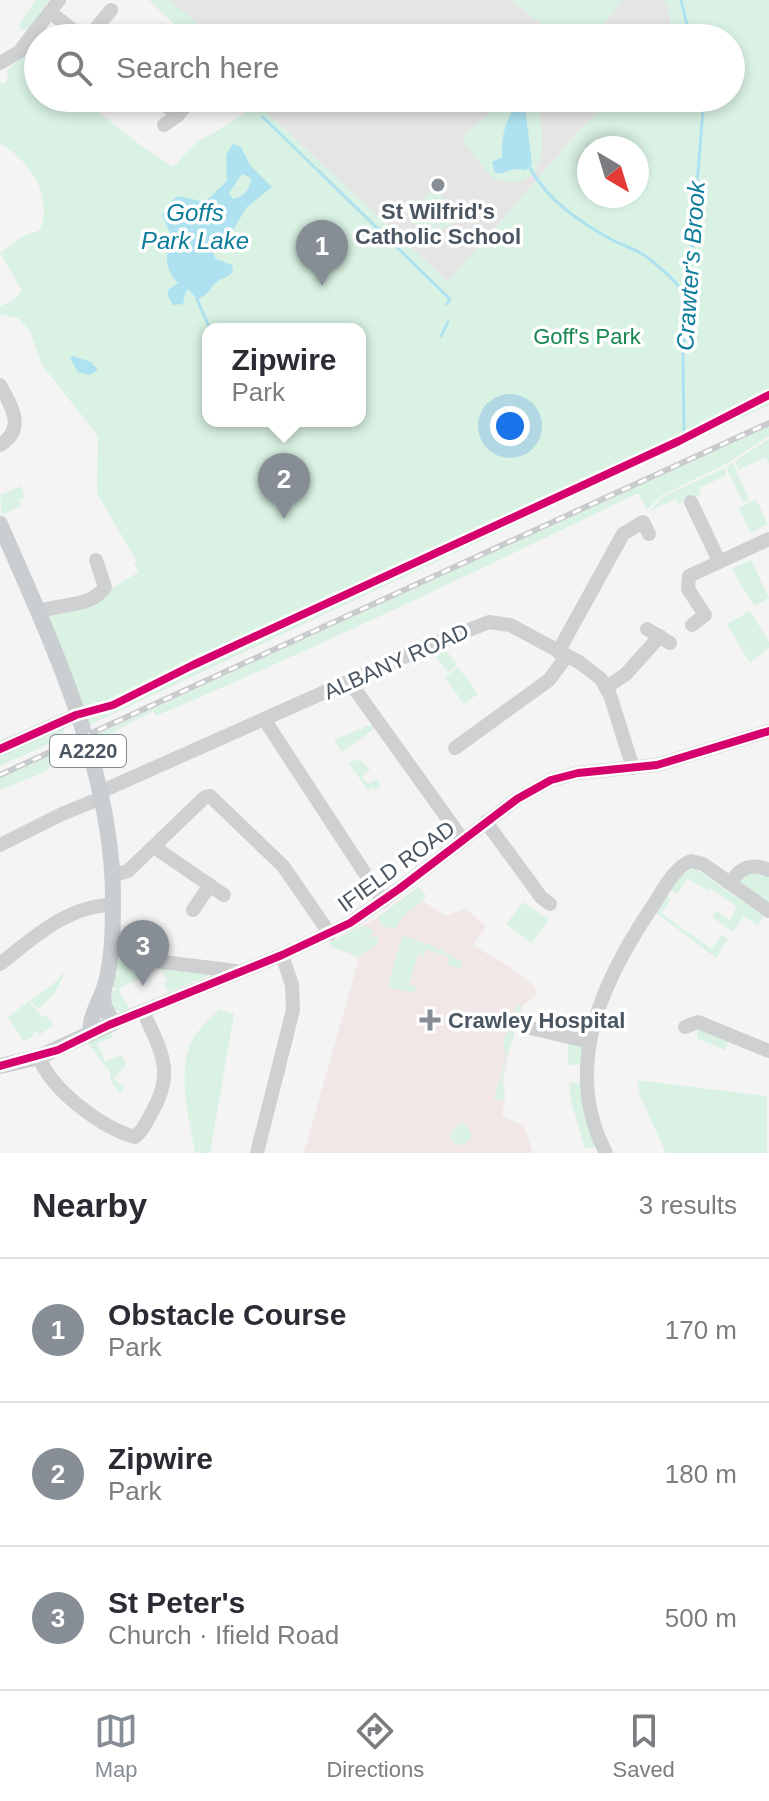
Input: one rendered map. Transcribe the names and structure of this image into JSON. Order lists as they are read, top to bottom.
{
  "streets": {
    "main road": ["A2220", "IFIELD ROAD"],
    "street": ["ALBANY ROAD"]
  },
  "crossings": [
    ["ALBANY ROAD", "A2220"],
    ["A2220", "IFIELD ROAD"]
  ],
  "water": ["Goffs Park Lake", "Crawter's Brook"],
  "parks": ["Goff's Park"],
  "places": {
    "other": ["St Wilfrid's Catholic School"],
    "health": ["Crawley Hospital"]
  },
  "north": "bottom right",
  "page": {
    "search": "Search here",
    "pins": ["1", "2", "3"],
    "popup": ["Zipwire", "Park"],
    "heading": ["Nearby", "3 results"],
    "list": [
      {
        "mark": "1",
        "name": "Obstacle Course",
        "note": "Park",
        "value": "170 m"
      },
      {
        "mark": "2",
        "name": "Zipwire",
        "note": "Park",
        "value": "180 m"
      },
      {
        "mark": "3",
        "name": "St Peter's",
        "note": "Church · Ifield Road",
        "value": "500 m"
      }
    ],
    "nav": ["Map", "Directions", "Saved"]
  }
}
